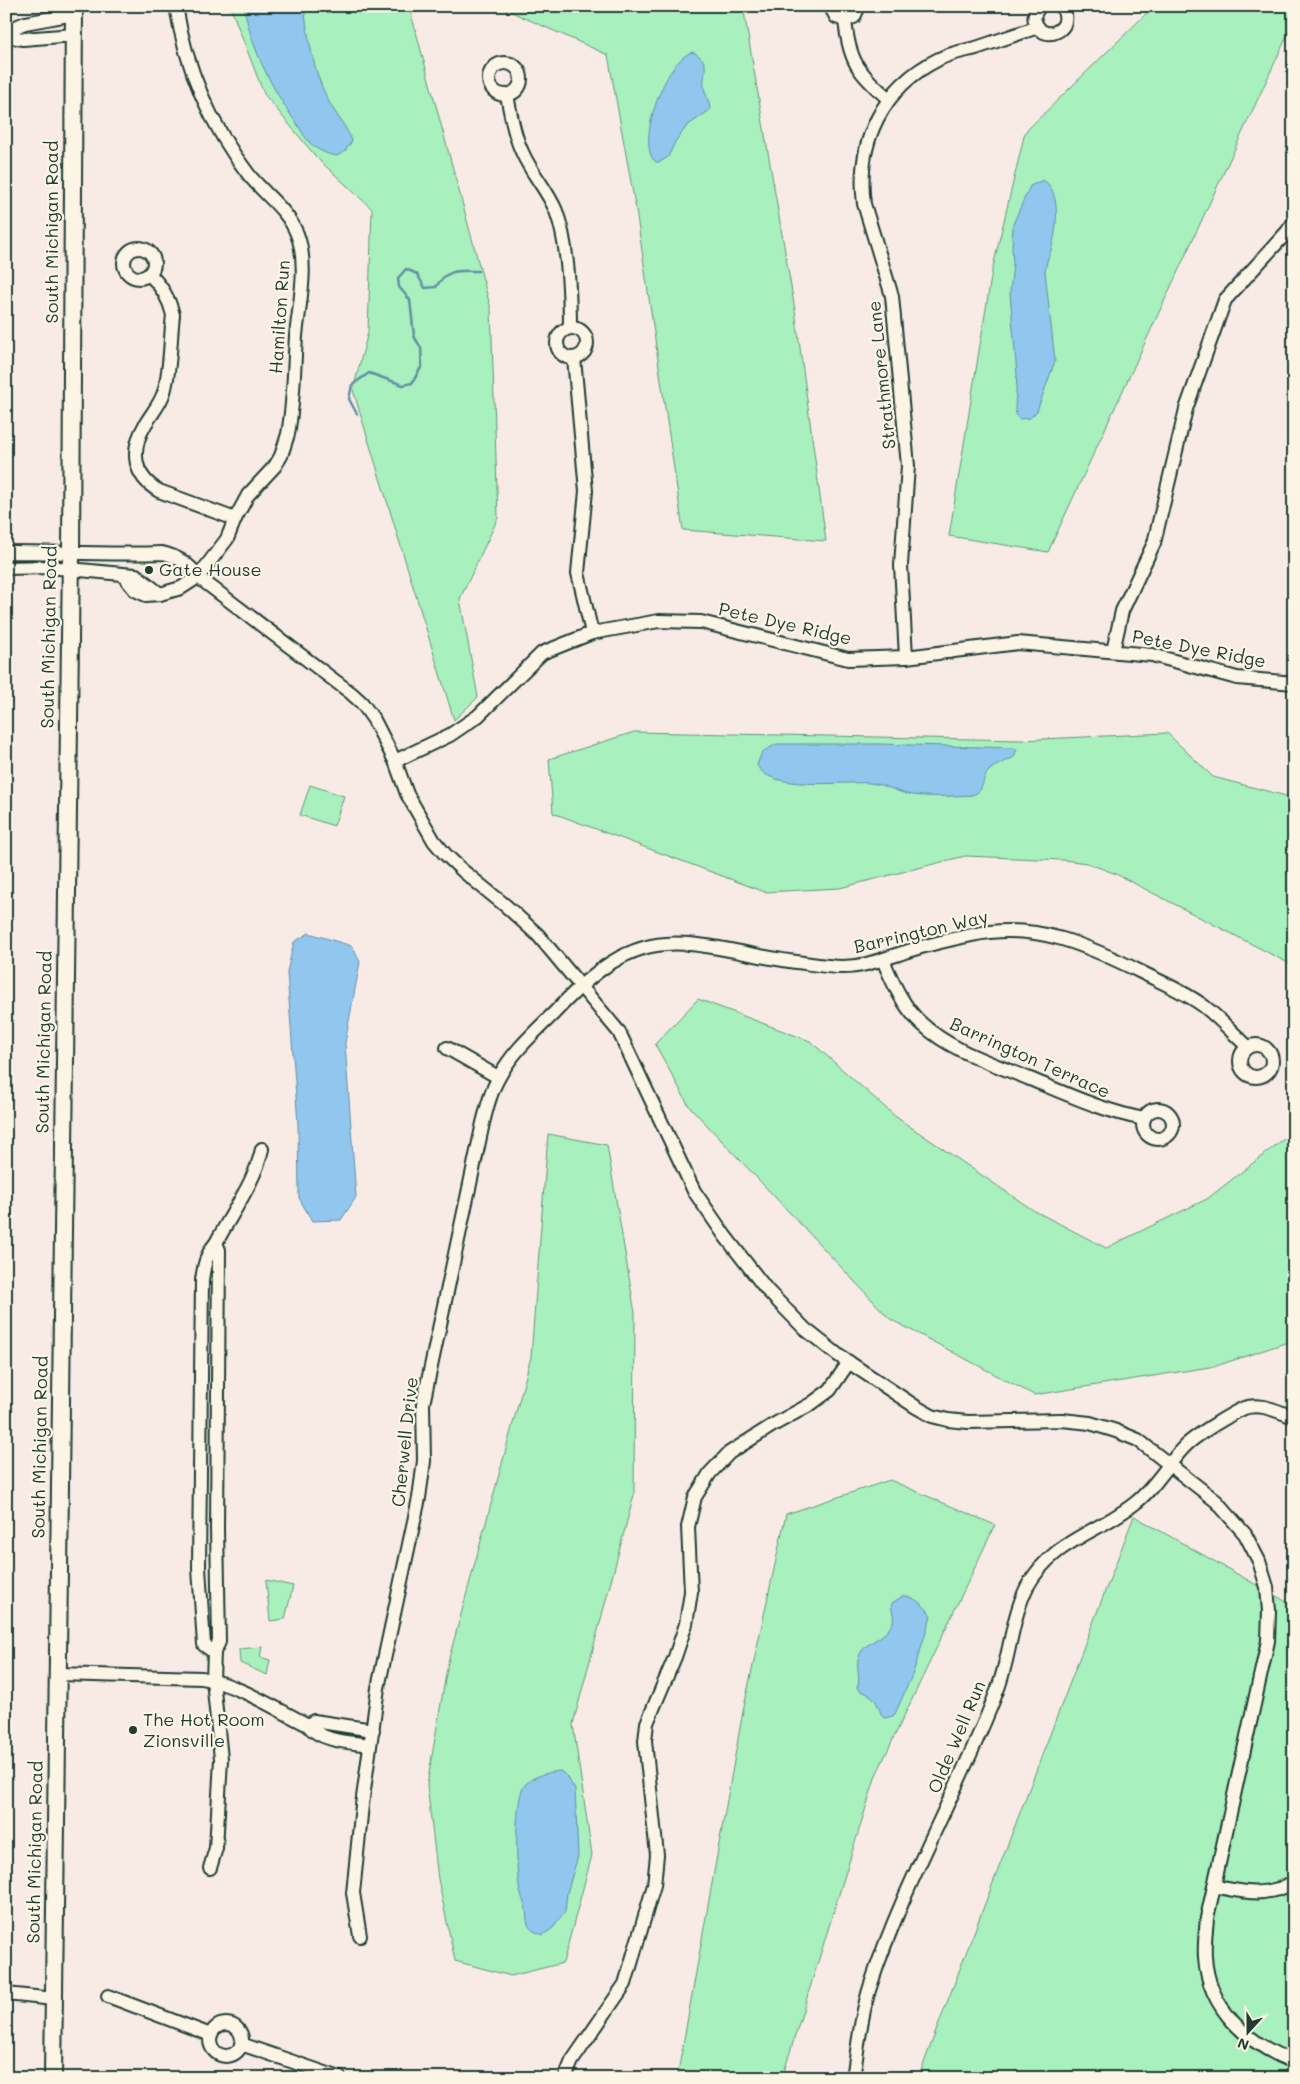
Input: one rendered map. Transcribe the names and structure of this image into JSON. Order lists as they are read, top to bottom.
{
  "streets": {
    "main road": ["South Michigan Road"],
    "street": [
      "Hamilton Run",
      "Strathmore Lane",
      "Pete Dye Ridge",
      "Barrington Way",
      "Barrington Terrace",
      "Cherwell Drive",
      "Olde Well Run"
    ]
  },
  "crossings": [
    ["Strathmore Lane", "Pete Dye Ridge"],
    ["Barrington Way", "Barrington Terrace"],
    ["Barrington Way", "Cherwell Drive"]
  ],
  "places": ["Gate House", "The Hot Room Zionsville"],
  "north": "bottom"
}
